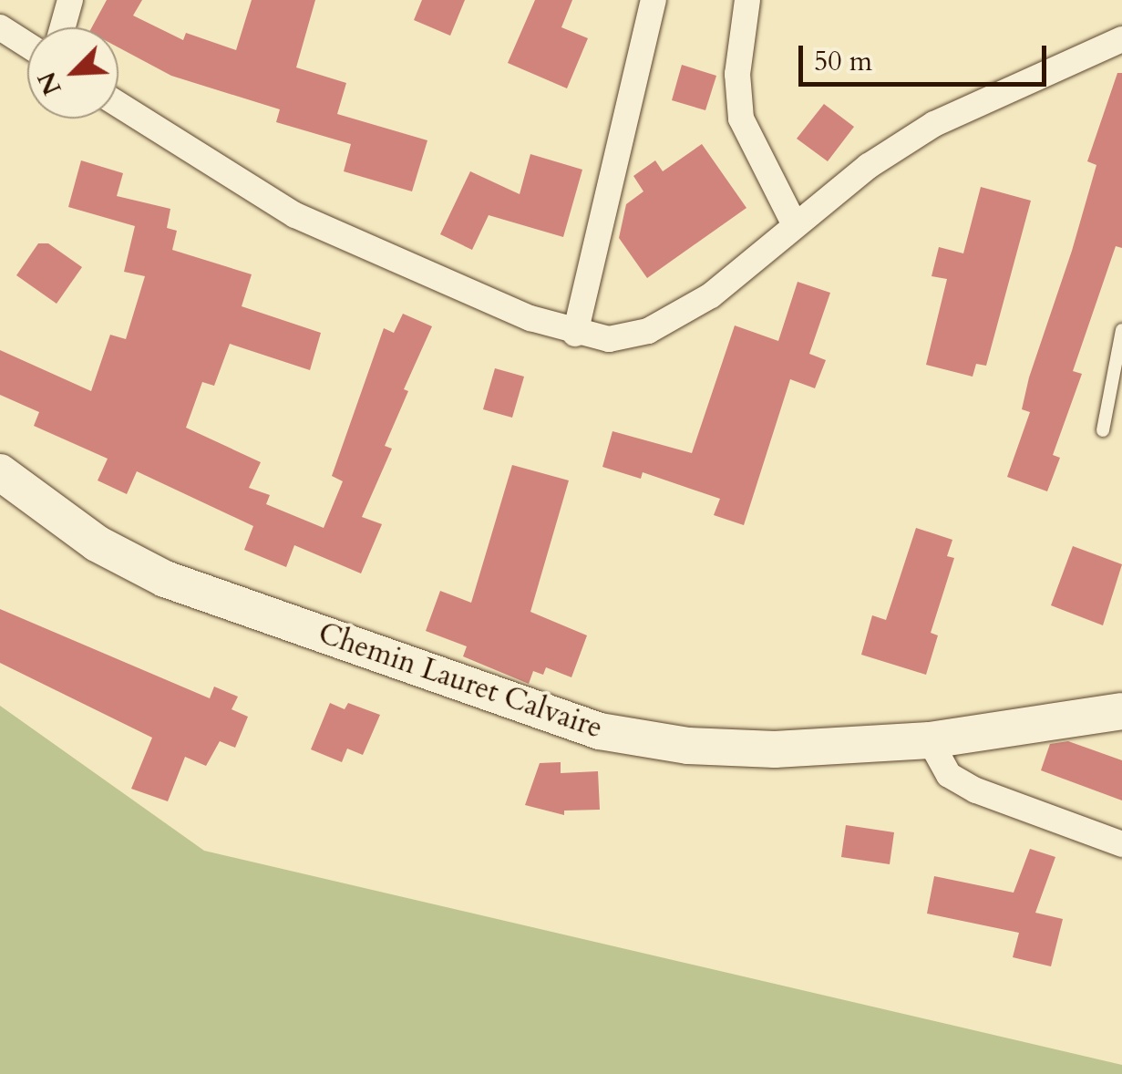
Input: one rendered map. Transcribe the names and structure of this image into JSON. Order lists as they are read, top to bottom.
{
  "streets": {
    "main road": ["Chemin Lauret Calvaire"]
  },
  "scale_bar": "50 m",
  "north": "bottom left"
}
